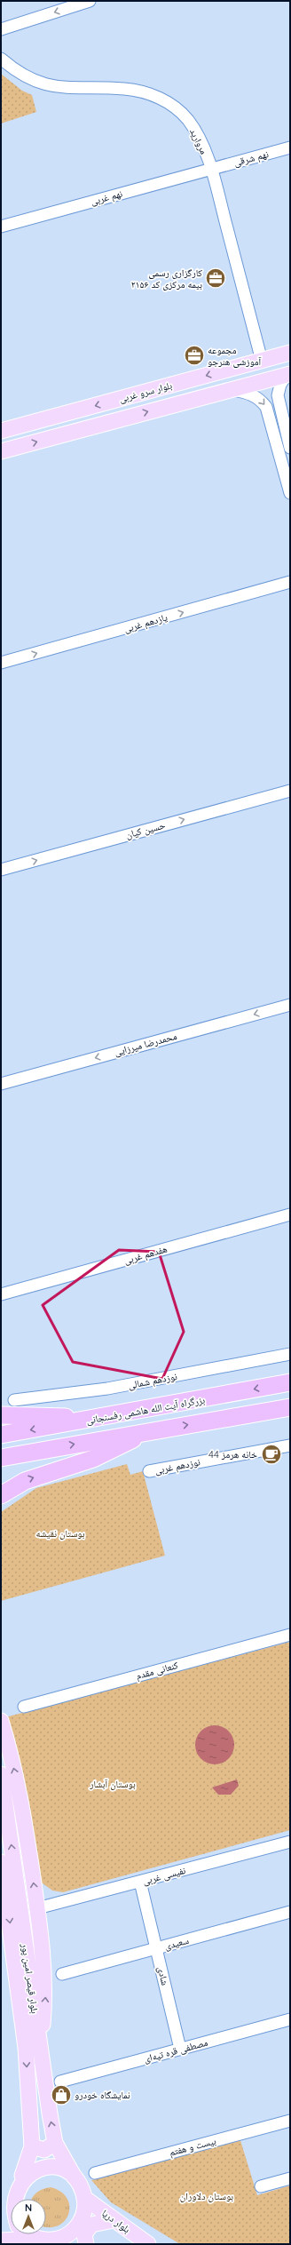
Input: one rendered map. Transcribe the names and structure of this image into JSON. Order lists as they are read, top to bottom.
{
  "streets": {
    "highway": ["بزرگراه آیت الله هاشمی رفسنجانی"],
    "main road": ["بلوار سرو غربی", "بلوار قیصر امین پور", "بلوار دریا"],
    "street": [
      "مروارید",
      "نهم شرقی",
      "نهم غربی",
      "یازدهم غربی",
      "حسین کیان",
      "محمدرضا میرزایی",
      "هفدهم غربی",
      "نوزدهم شمالی",
      "نوزدهم غربی",
      "کنعانی مقدم",
      "نفیسی غربی",
      "سعیدی",
      "شادی",
      "مصطفی قره تپه‌ای",
      "بیست و هفتم"
    ]
  },
  "crossings": [
    ["مروارید", "نهم شرقی"],
    ["مروارید", "نهم غربی"],
    ["مروارید", "بلوار سرو غربی"],
    ["نهم شرقی", "نهم غربی"],
    ["نفیسی غربی", "شادی"],
    ["سعیدی", "شادی"],
    ["شادی", "مصطفی قره تپه‌ای"]
  ],
  "one_way": ["یازدهم غربی", "حسین کیان", "محمدرضا میرزایی"],
  "parks": ["بوستان نقیشه", "بوستان آبشار", "بوستان دلاوران"],
  "places": {
    "office": ["کارگزاری رسمی بیمه مرکزی کد ۲۱۵۶", "مجموعه آموزشی هنرجو"],
    "cafe": ["خانه هرمز 44"],
    "shop": ["نمایشگاه خودرو"]
  },
  "north": "top"
}
